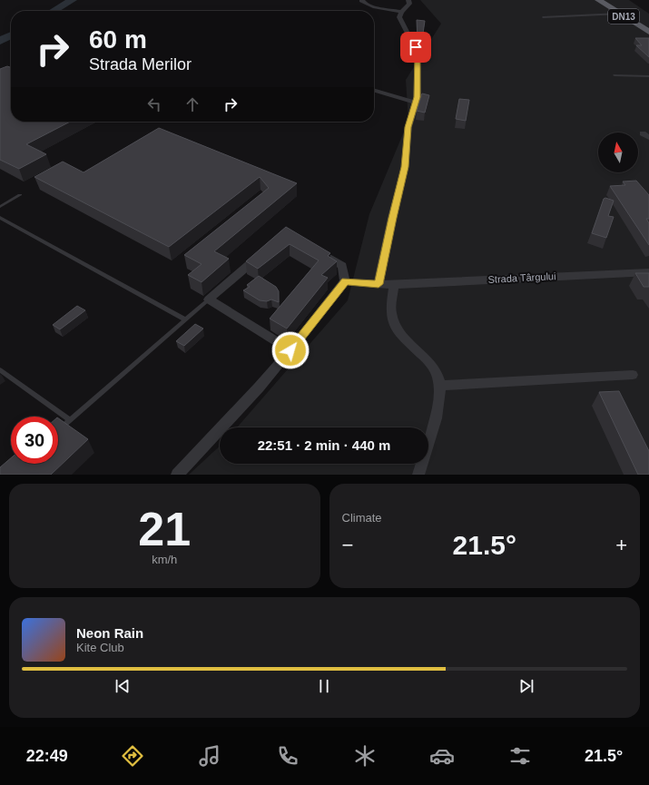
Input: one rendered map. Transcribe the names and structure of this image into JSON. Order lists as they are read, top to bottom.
{
  "streets": {
    "highway": ["DN13"],
    "street": ["Strada Târgului"]
  },
  "north": "top",
  "page": {
    "turn": ["60 m", "Strada Merilor"],
    "limit": "30",
    "trip": "22:51 · 2 min · 440 m",
    "tile": [
      ["21", "km/h"],
      "Climate"
    ],
    "heat": ["−", "21.5°", "+"],
    "song": ["Neon Rain", "Kite Club"],
    "tabs": ["22:49", "21.5°"]
  }
}
